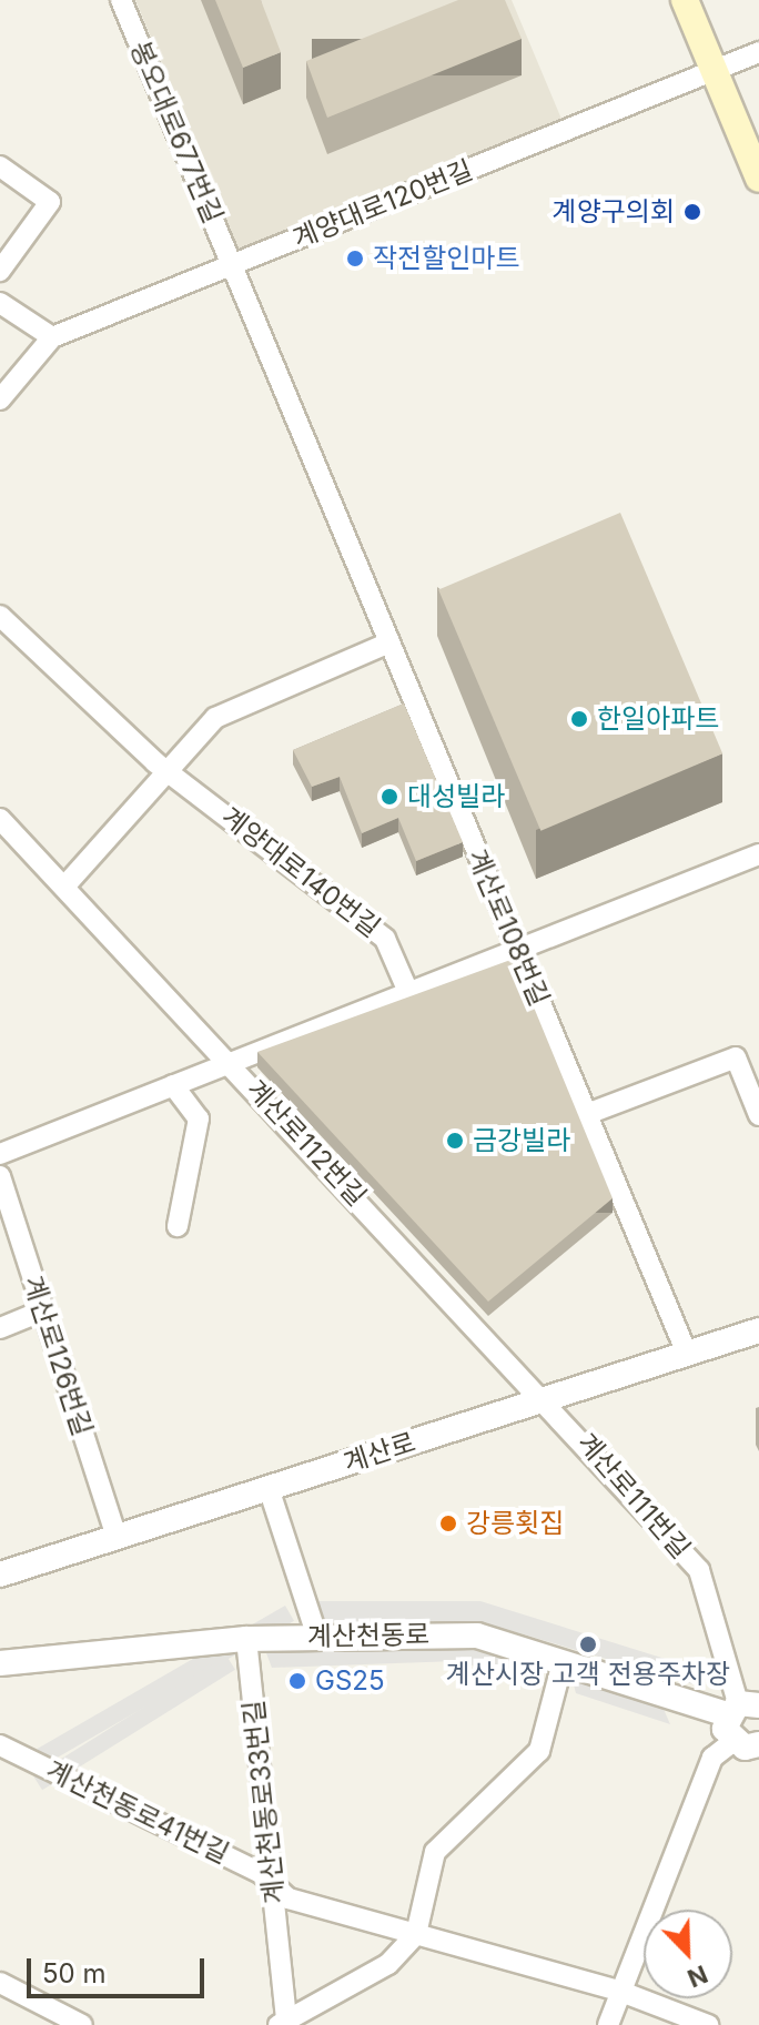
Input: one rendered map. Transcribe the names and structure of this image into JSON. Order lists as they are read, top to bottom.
{
  "streets": {
    "street": [
      "봉오대로677번길",
      "계양대로120번길",
      "계양대로140번길",
      "계산로108번길",
      "계산로112번길",
      "계산로126번길",
      "계산로",
      "계산로111번길",
      "계산천동로",
      "계산천동로33번길",
      "계산천동로41번길"
    ]
  },
  "crossings": [
    ["봉오대로677번길", "계양대로120번길"],
    ["봉오대로677번길", "계산로108번길"],
    ["계양대로120번길", "계산로108번길"],
    ["계산로108번길", "계산로"],
    ["계산로112번길", "계산로"],
    ["계산로112번길", "계산로111번길"],
    ["계산로126번길", "계산로"],
    ["계산로", "계산로111번길"],
    ["계산로111번길", "계산천동로"],
    ["계산천동로", "계산천동로33번길"],
    ["계산천동로33번길", "계산천동로41번길"]
  ],
  "places": [
    "계양구의회",
    "작전할인마트",
    "한일아파트",
    "대성빌라",
    "금강빌라",
    "강릉횟집",
    "계산시장 고객 전용주차장",
    "GS25"
  ],
  "scale_bar": "50 m",
  "north": "bottom right"
}
